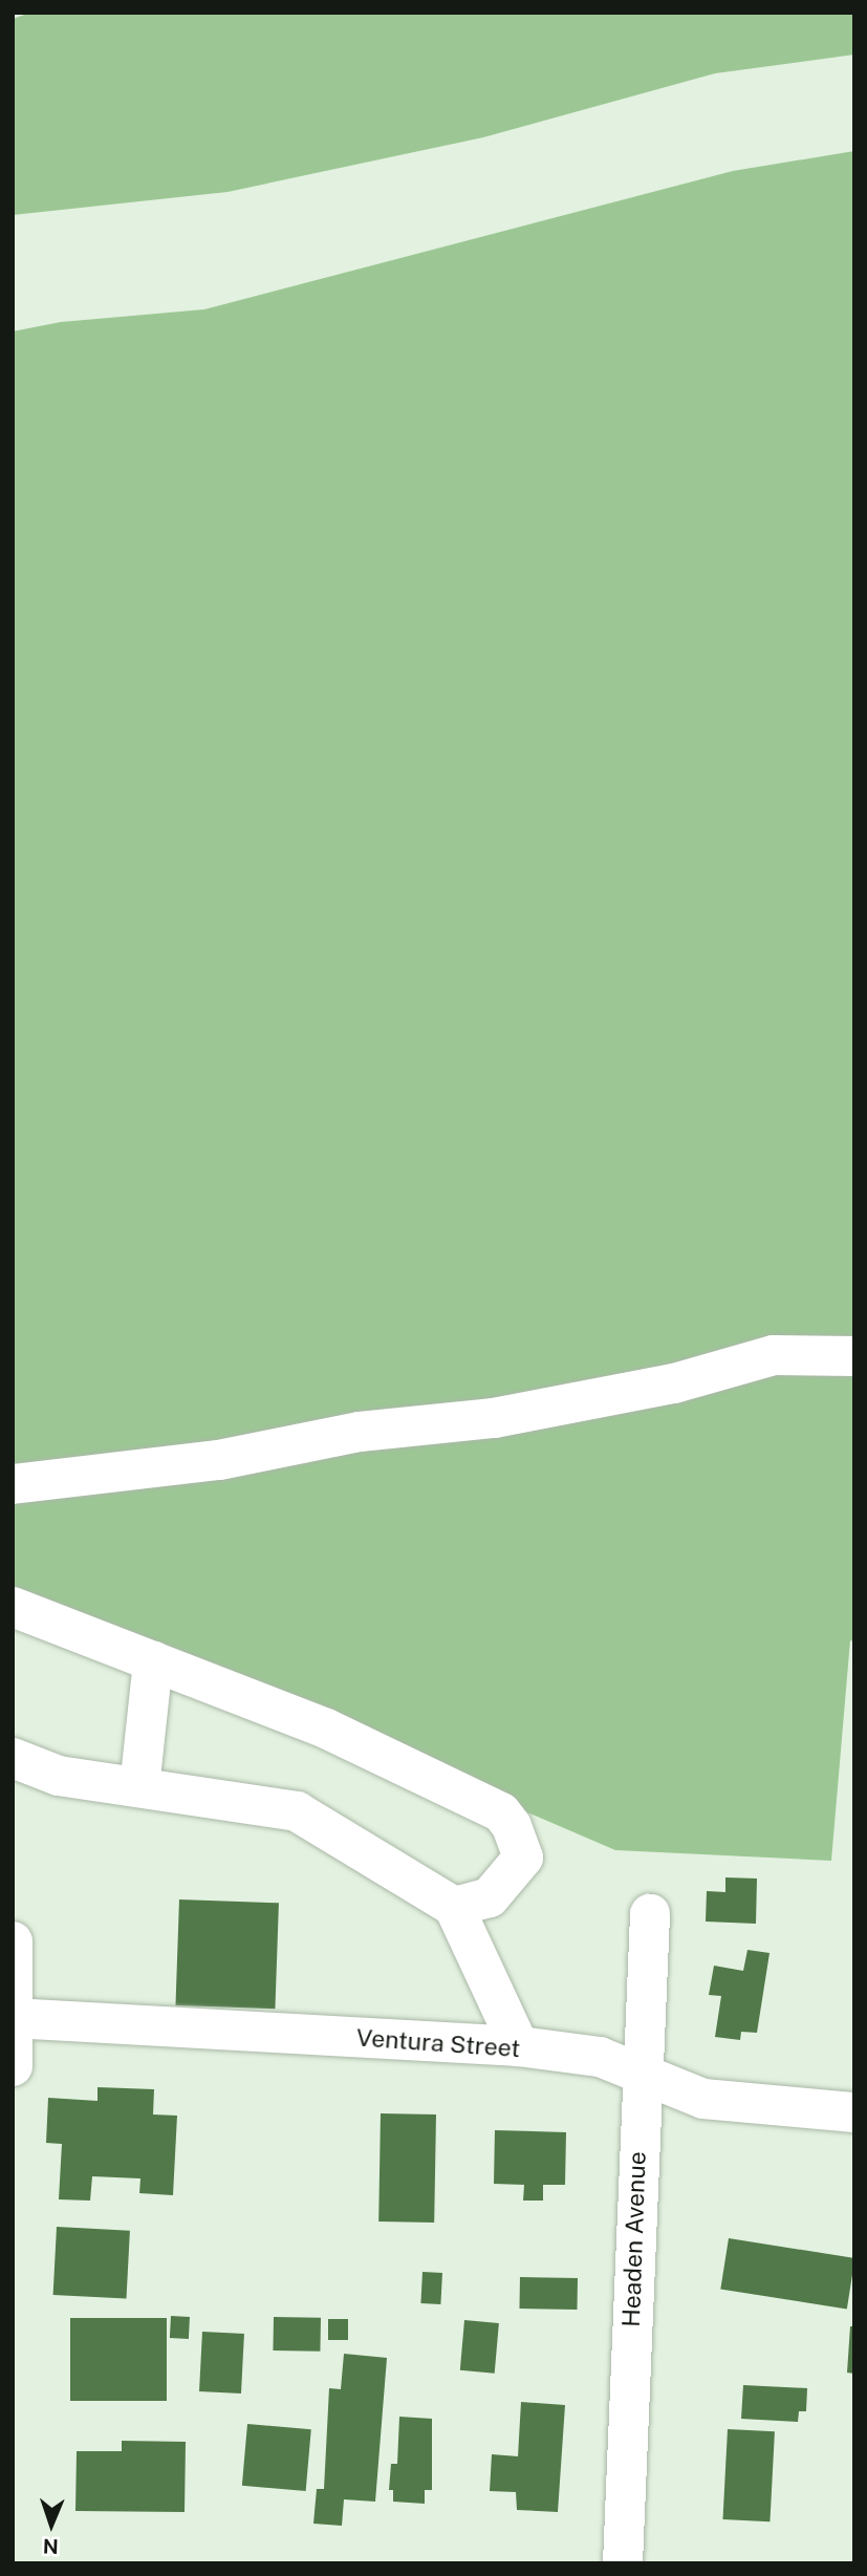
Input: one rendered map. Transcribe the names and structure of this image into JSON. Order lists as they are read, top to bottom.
{
  "streets": {
    "street": ["Ventura Street", "Headen Avenue"]
  },
  "crossings": [
    ["Ventura Street", "Headen Avenue"]
  ],
  "north": "bottom"
}
